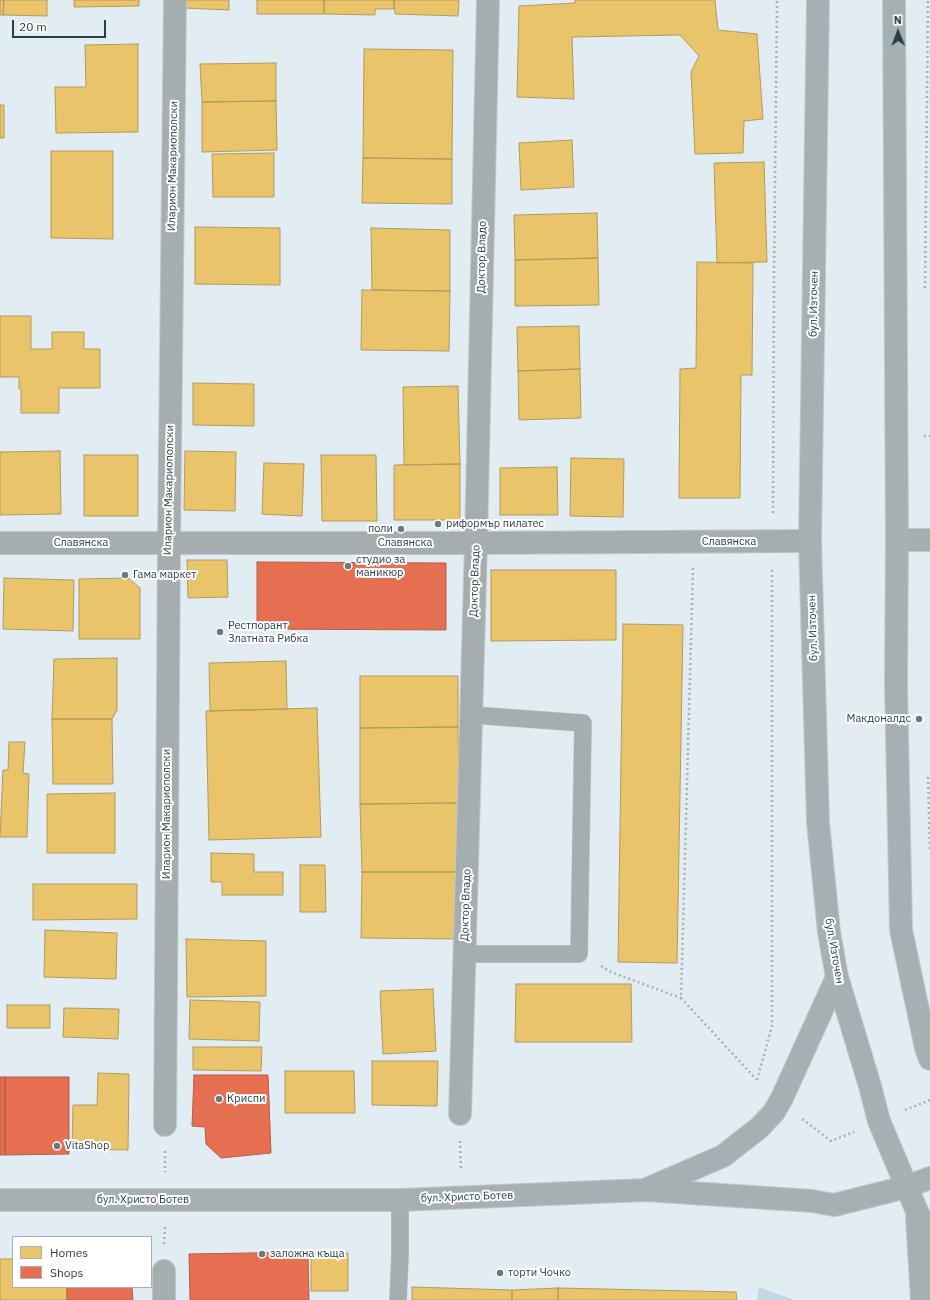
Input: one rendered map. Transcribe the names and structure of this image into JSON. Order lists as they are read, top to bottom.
{
  "streets": {
    "main road": ["бул. Източен", "бул. Христо Ботев"],
    "street": ["Иларион Макариополски", "Доктор Владо", "Славянска"]
  },
  "crossings": [
    ["Иларион Макариополски", "Славянска"],
    ["Доктор Владо", "Славянска"],
    ["бул. Източен", "Славянска"],
    ["бул. Източен", "бул. Христо Ботев"]
  ],
  "places": [
    "риформър пилатес",
    "поли",
    "студио за маникюр",
    "Гама маркет",
    "Рестпорант Златната Рибка",
    "Макдоналдс",
    "Криспи",
    "VitaShop",
    "заложна къща",
    "торти Чочко"
  ],
  "legend": ["Homes", "Shops"],
  "scale_bar": "20 m",
  "north": "top"
}
